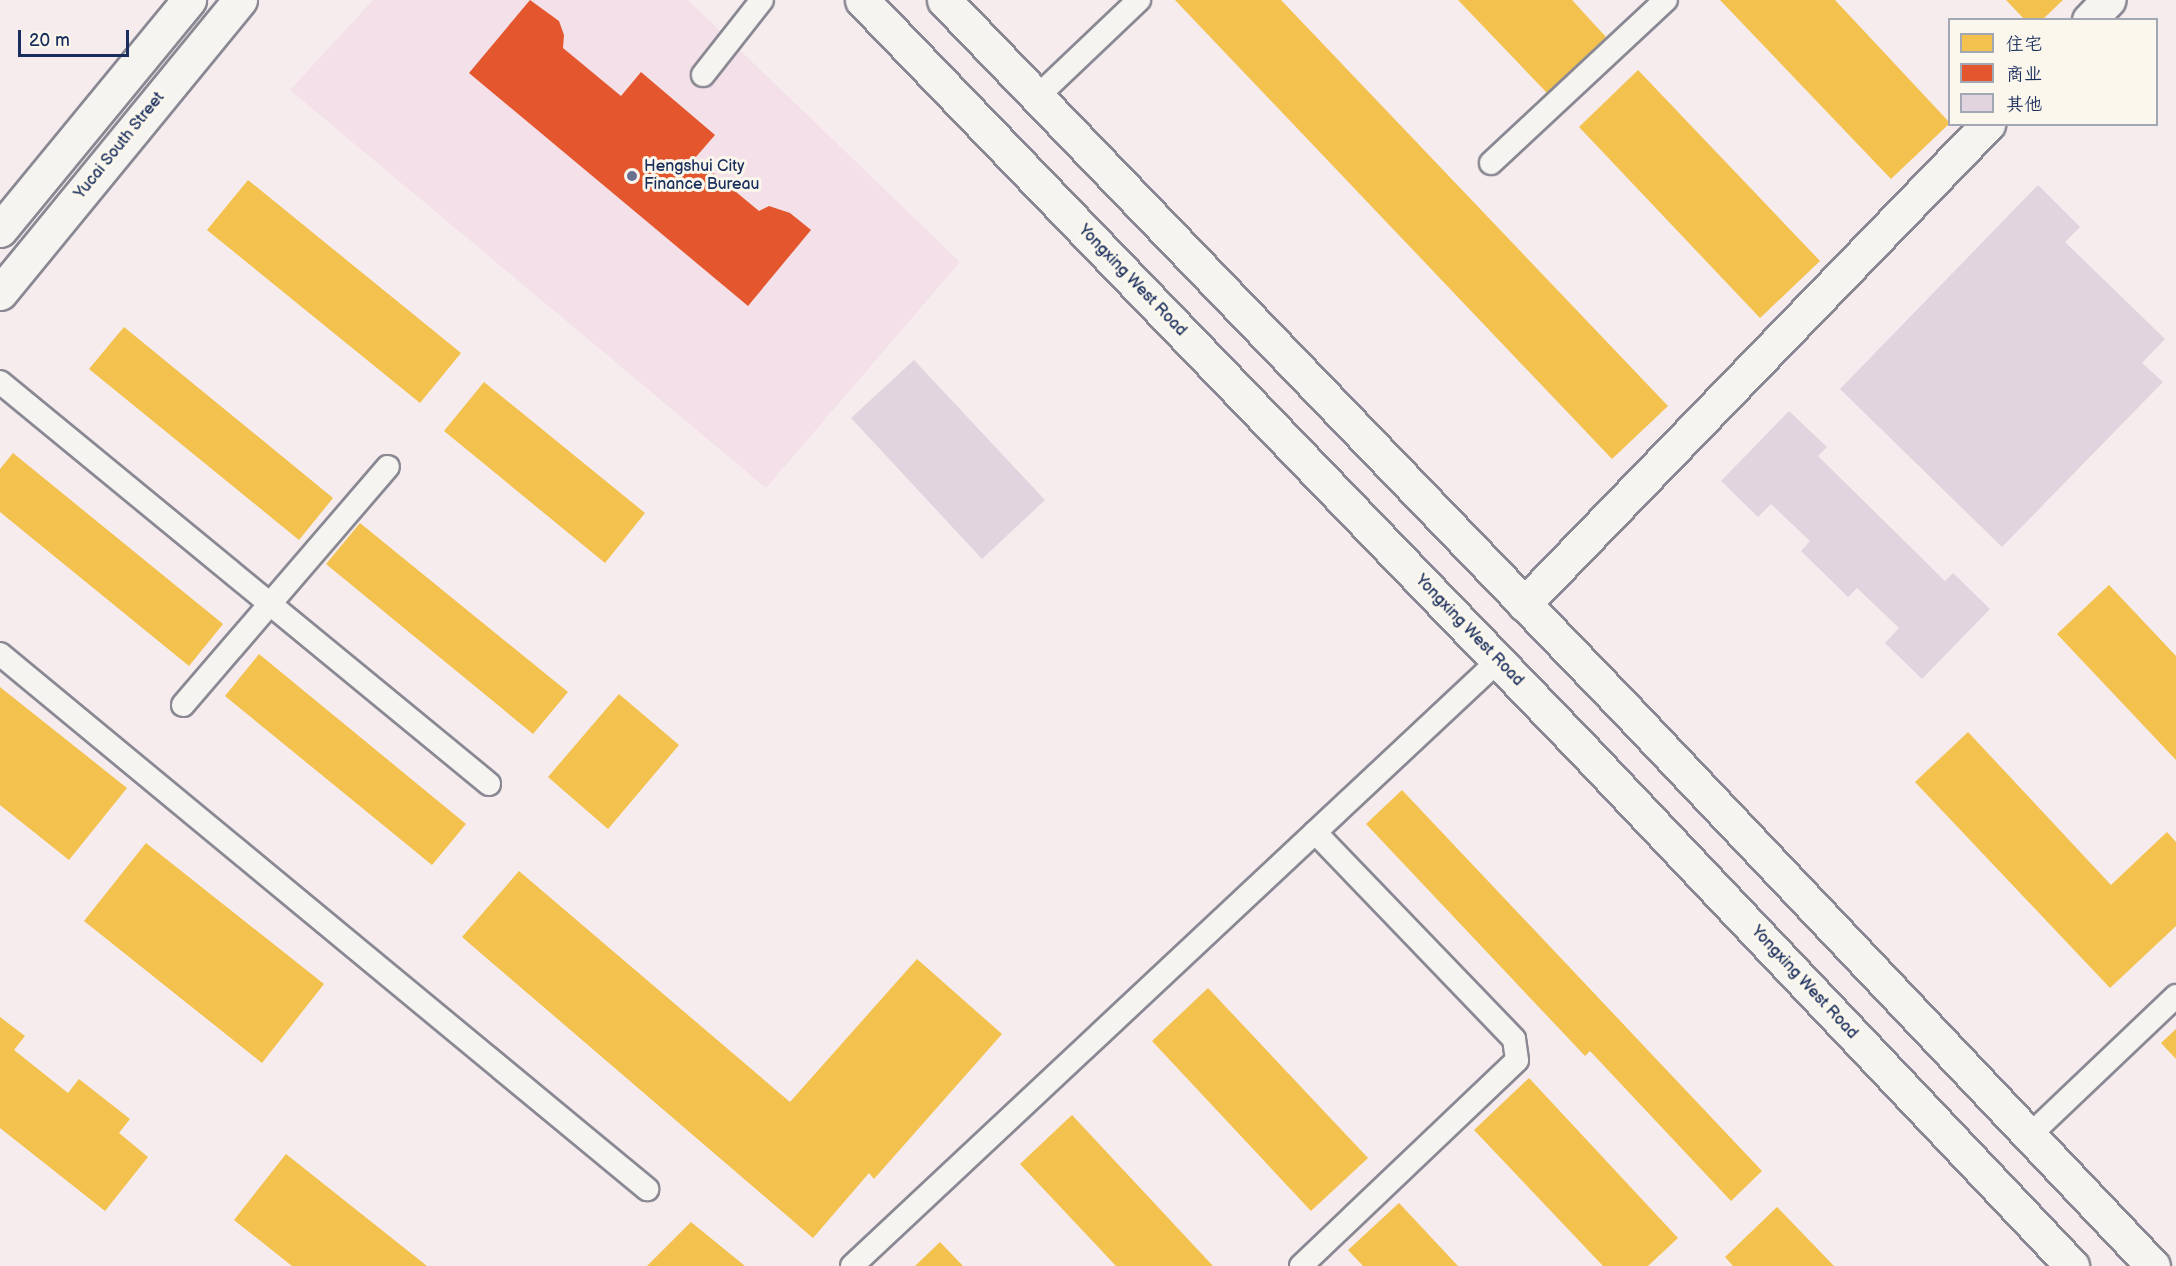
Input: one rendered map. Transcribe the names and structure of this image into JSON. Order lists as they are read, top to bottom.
{
  "streets": {
    "main road": ["Yucai South Street", "Yongxing West Road"]
  },
  "places": ["Hengshui City Finance Bureau"],
  "legend": ["住宅", "商业", "其他"],
  "scale_bar": "20 m"
}
